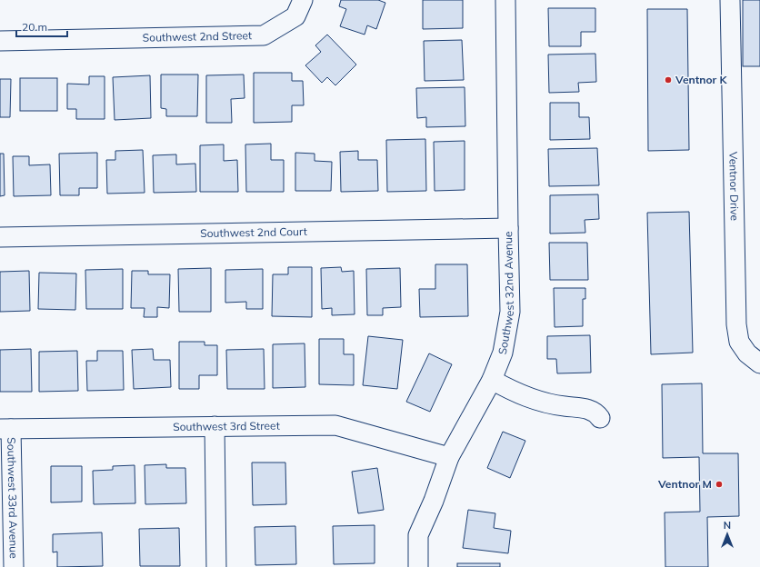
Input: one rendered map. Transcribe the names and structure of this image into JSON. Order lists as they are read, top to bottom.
{
  "streets": {
    "street": [
      "Southwest 2nd Street",
      "Ventnor Drive",
      "Southwest 2nd Court",
      "Southwest 32nd Avenue",
      "Southwest 3rd Street",
      "Southwest 33rd Avenue"
    ]
  },
  "crossings": [
    ["Southwest 2nd Court", "Southwest 32nd Avenue"],
    ["Southwest 32nd Avenue", "Southwest 3rd Street"],
    ["Southwest 3rd Street", "Southwest 33rd Avenue"]
  ],
  "places": ["Ventnor K", "Ventnor M"],
  "scale_bar": "20 m",
  "north": "top"
}
